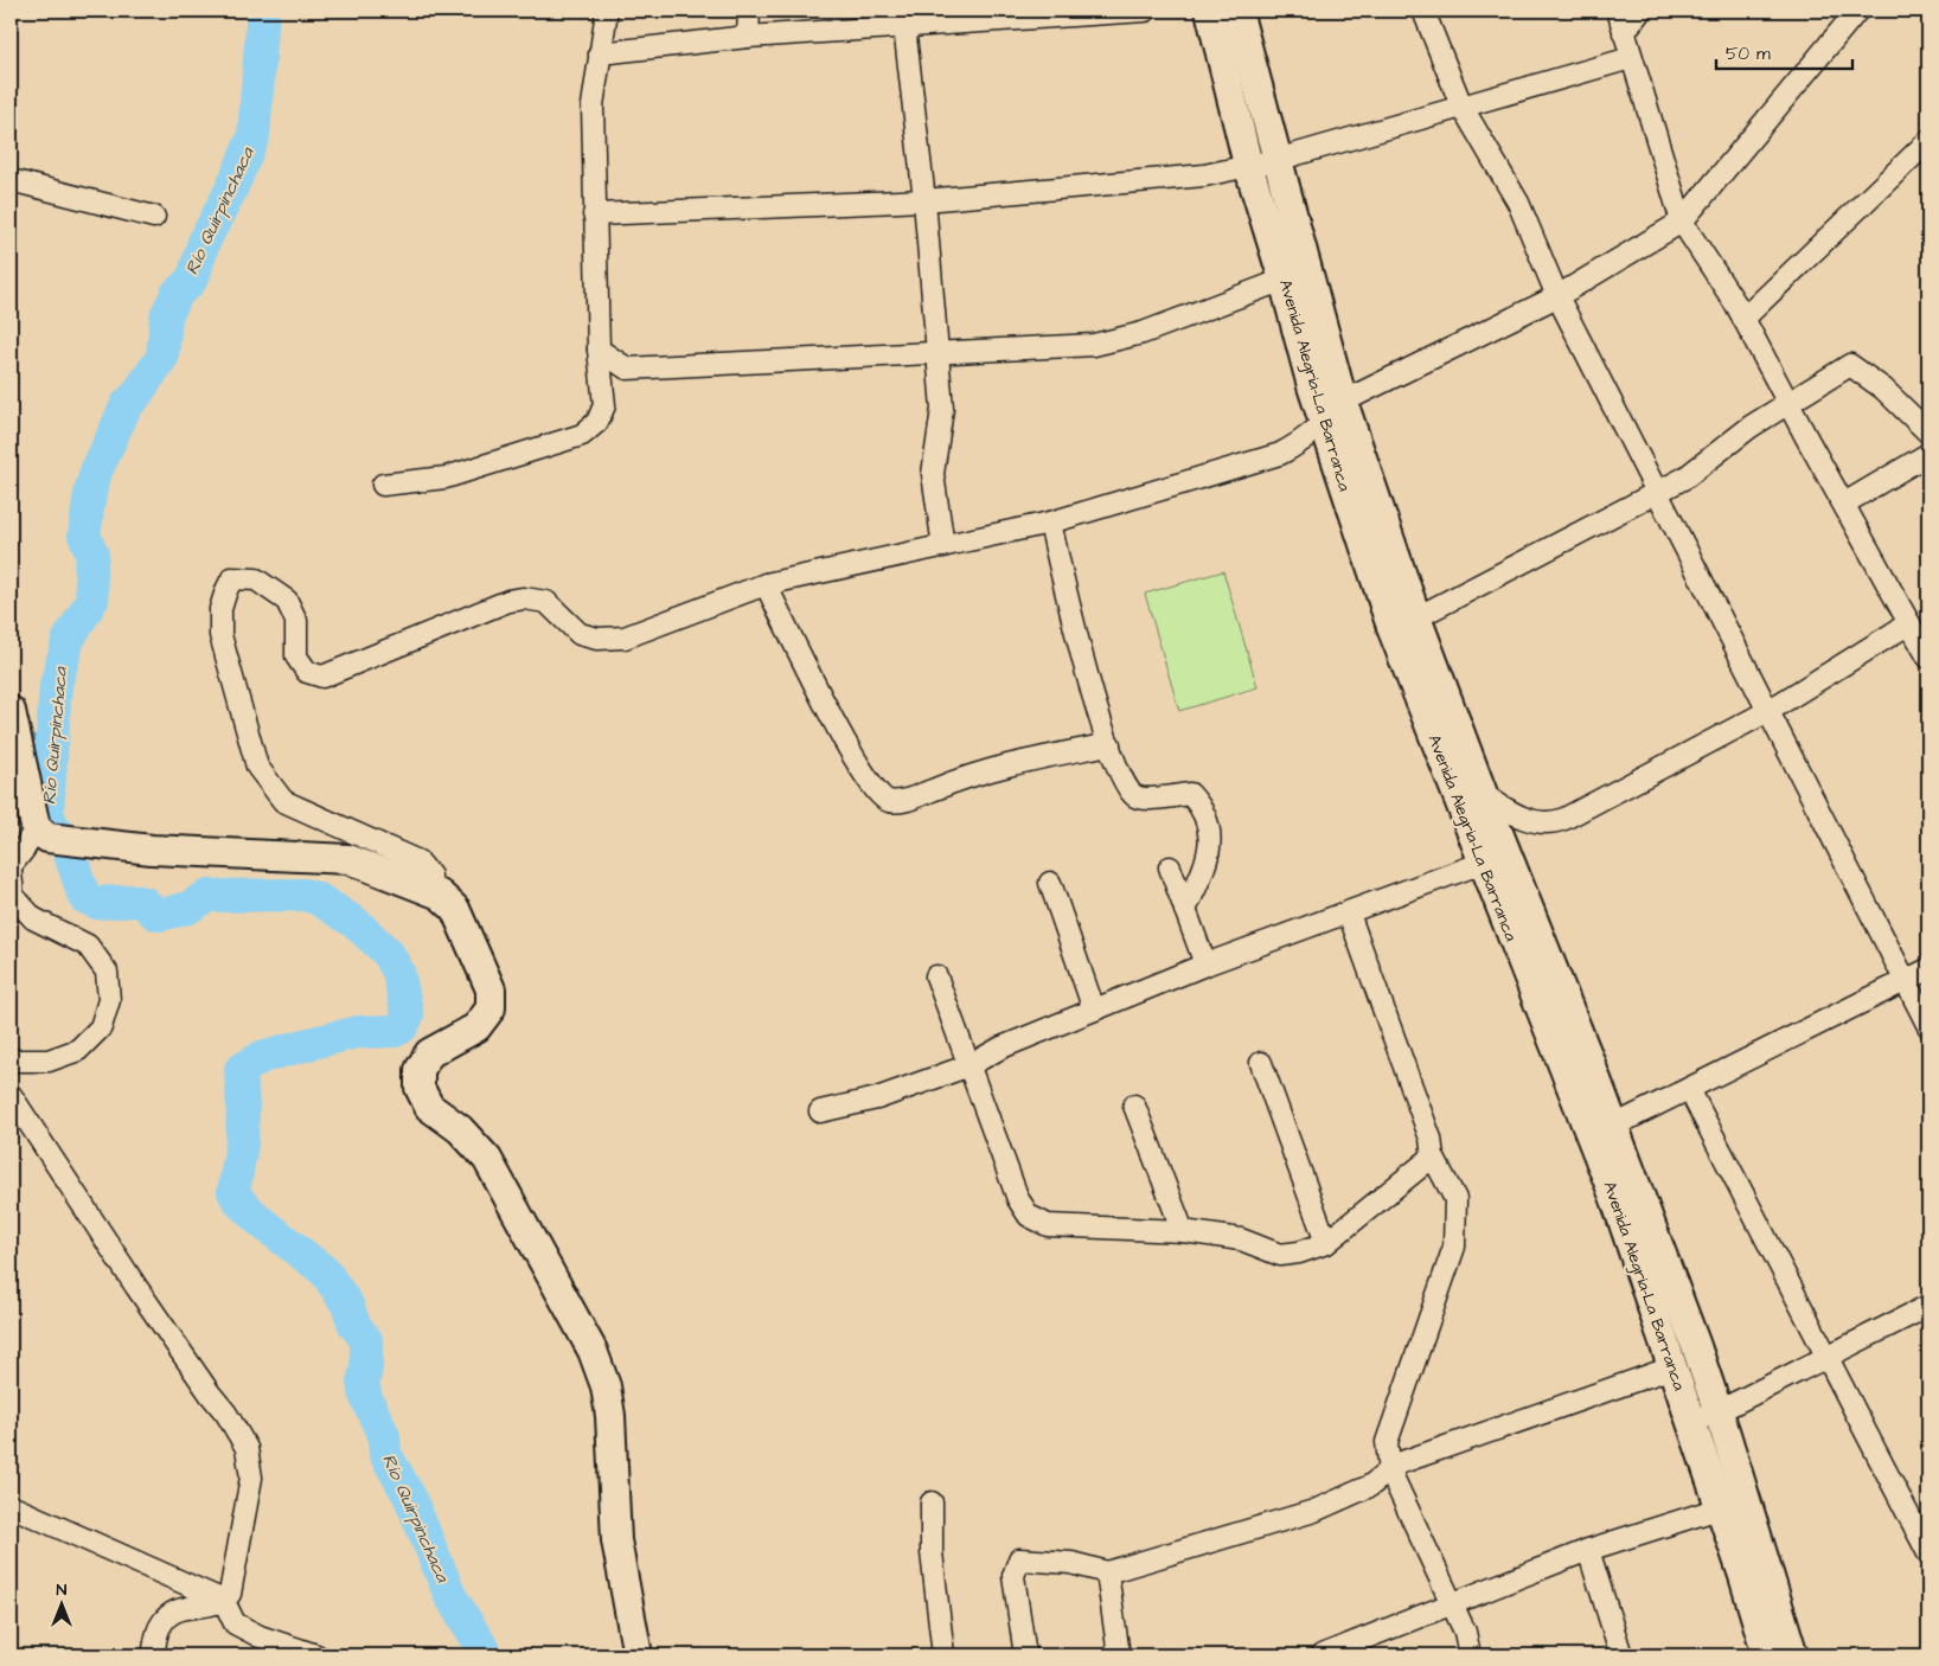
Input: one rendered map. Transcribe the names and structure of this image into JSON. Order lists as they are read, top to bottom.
{
  "streets": {
    "main road": ["Avenida Alegría-La Barranca"]
  },
  "water": ["Río Quirpinchaca"],
  "scale_bar": "50 m",
  "north": "top"
}
